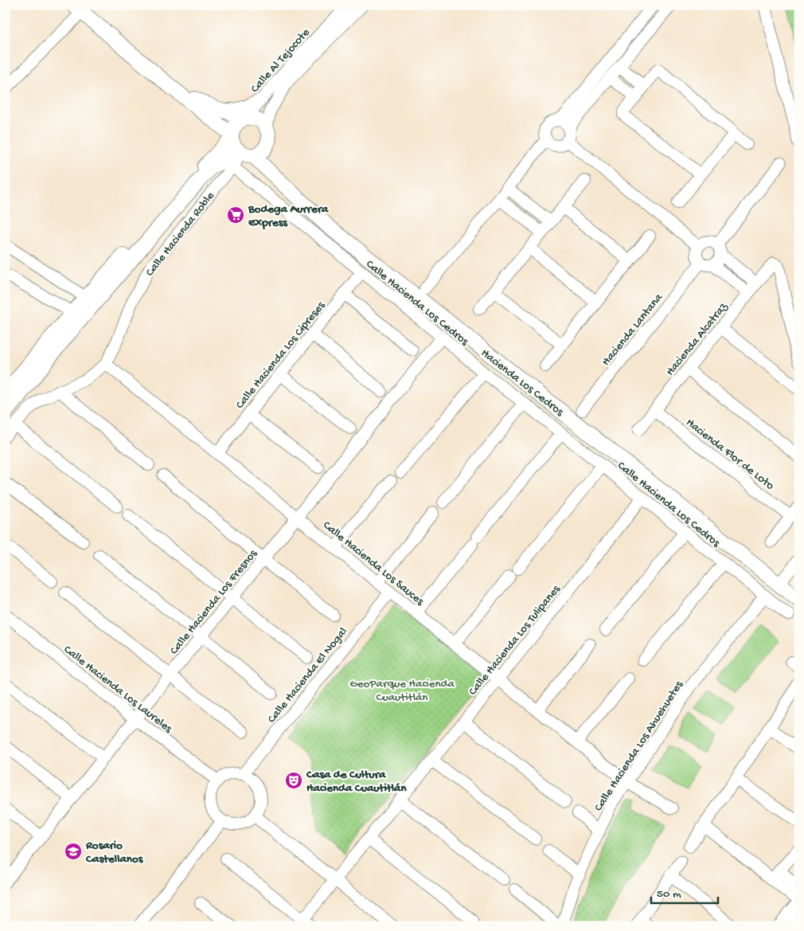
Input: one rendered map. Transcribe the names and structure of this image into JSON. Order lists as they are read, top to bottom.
{
  "streets": {
    "main road": ["Calle Hacienda Roble", "Hacienda Los Cedros"],
    "street": [
      "Calle Al Tejocote",
      "Calle Hacienda Los Cedros",
      "Hacienda Lantana",
      "Hacienda Alcatraz",
      "Calle Hacienda Los Cipreses",
      "Hacienda Flor de Loto",
      "Calle Hacienda Los Sauces",
      "Calle Hacienda Los Fresnos",
      "Calle Hacienda Los Tulipanes",
      "Calle Hacienda El Nogal",
      "Calle Hacienda Los Laureles",
      "Calle Hacienda Los Ahuehuetes"
    ]
  },
  "crossings": [
    ["Calle Al Tejocote", "Calle Hacienda Roble"],
    ["Calle Al Tejocote", "Hacienda Los Cedros"],
    ["Calle Hacienda Roble", "Calle Hacienda Los Cedros"],
    ["Calle Hacienda Roble", "Hacienda Los Cedros"],
    ["Calle Hacienda Roble", "Calle Hacienda Los Sauces"],
    ["Calle Hacienda Los Cedros", "Calle Hacienda Los Cipreses"],
    ["Calle Hacienda Los Cedros", "Calle Hacienda Los Fresnos"],
    ["Calle Hacienda Los Cedros", "Calle Hacienda Los Tulipanes"],
    ["Calle Hacienda Los Cedros", "Calle Hacienda Los Ahuehuetes"],
    ["Hacienda Alcatraz", "Hacienda Flor de Loto"],
    ["Calle Hacienda Los Cipreses", "Calle Hacienda Los Sauces"],
    ["Calle Hacienda Los Sauces", "Calle Hacienda Los Fresnos"],
    ["Calle Hacienda Los Sauces", "Calle Hacienda Los Tulipanes"],
    ["Calle Hacienda Los Sauces", "Calle Hacienda El Nogal"],
    ["Calle Hacienda Los Sauces", "Calle Hacienda Los Ahuehuetes"],
    ["Calle Hacienda Los Fresnos", "Calle Hacienda Los Laureles"],
    ["Calle Hacienda El Nogal", "Calle Hacienda Los Laureles"]
  ],
  "parks": ["GeoParque Hacienda Cuautitlán"],
  "places": {
    "supermarket": ["Bodega Aurrera Express"],
    "theatre": ["Casa de Cultura Hacienda Cuautitlán"],
    "school or university": ["Rosario Castellanos"]
  },
  "scale_bar": "50 m"
}
